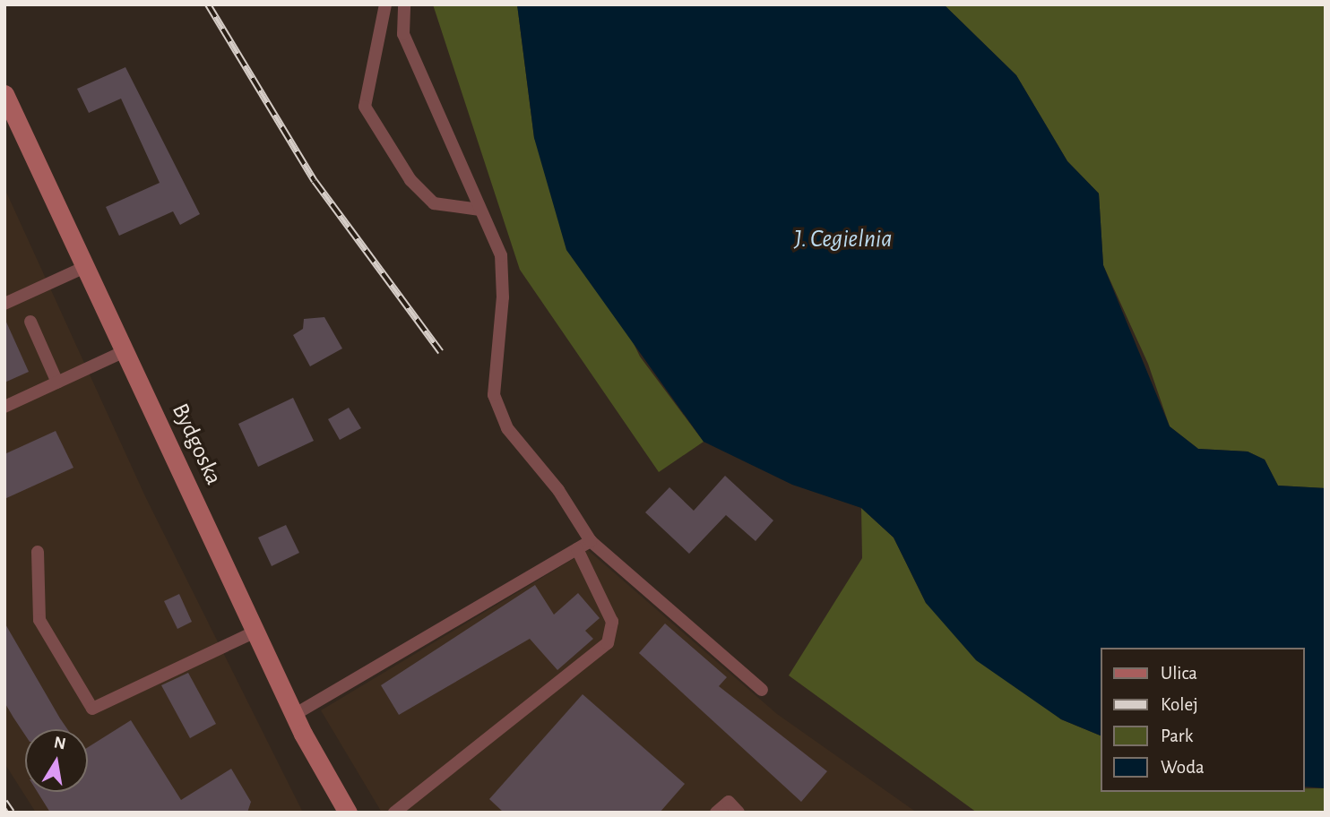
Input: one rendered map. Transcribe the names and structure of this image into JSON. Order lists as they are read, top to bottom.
{
  "streets": {
    "street": ["Bydgoska"]
  },
  "water": ["J. Cegielnia"],
  "legend": [
    "Ulica",
    "Kolej",
    "Park",
    "Woda"
  ],
  "north": "top"
}
